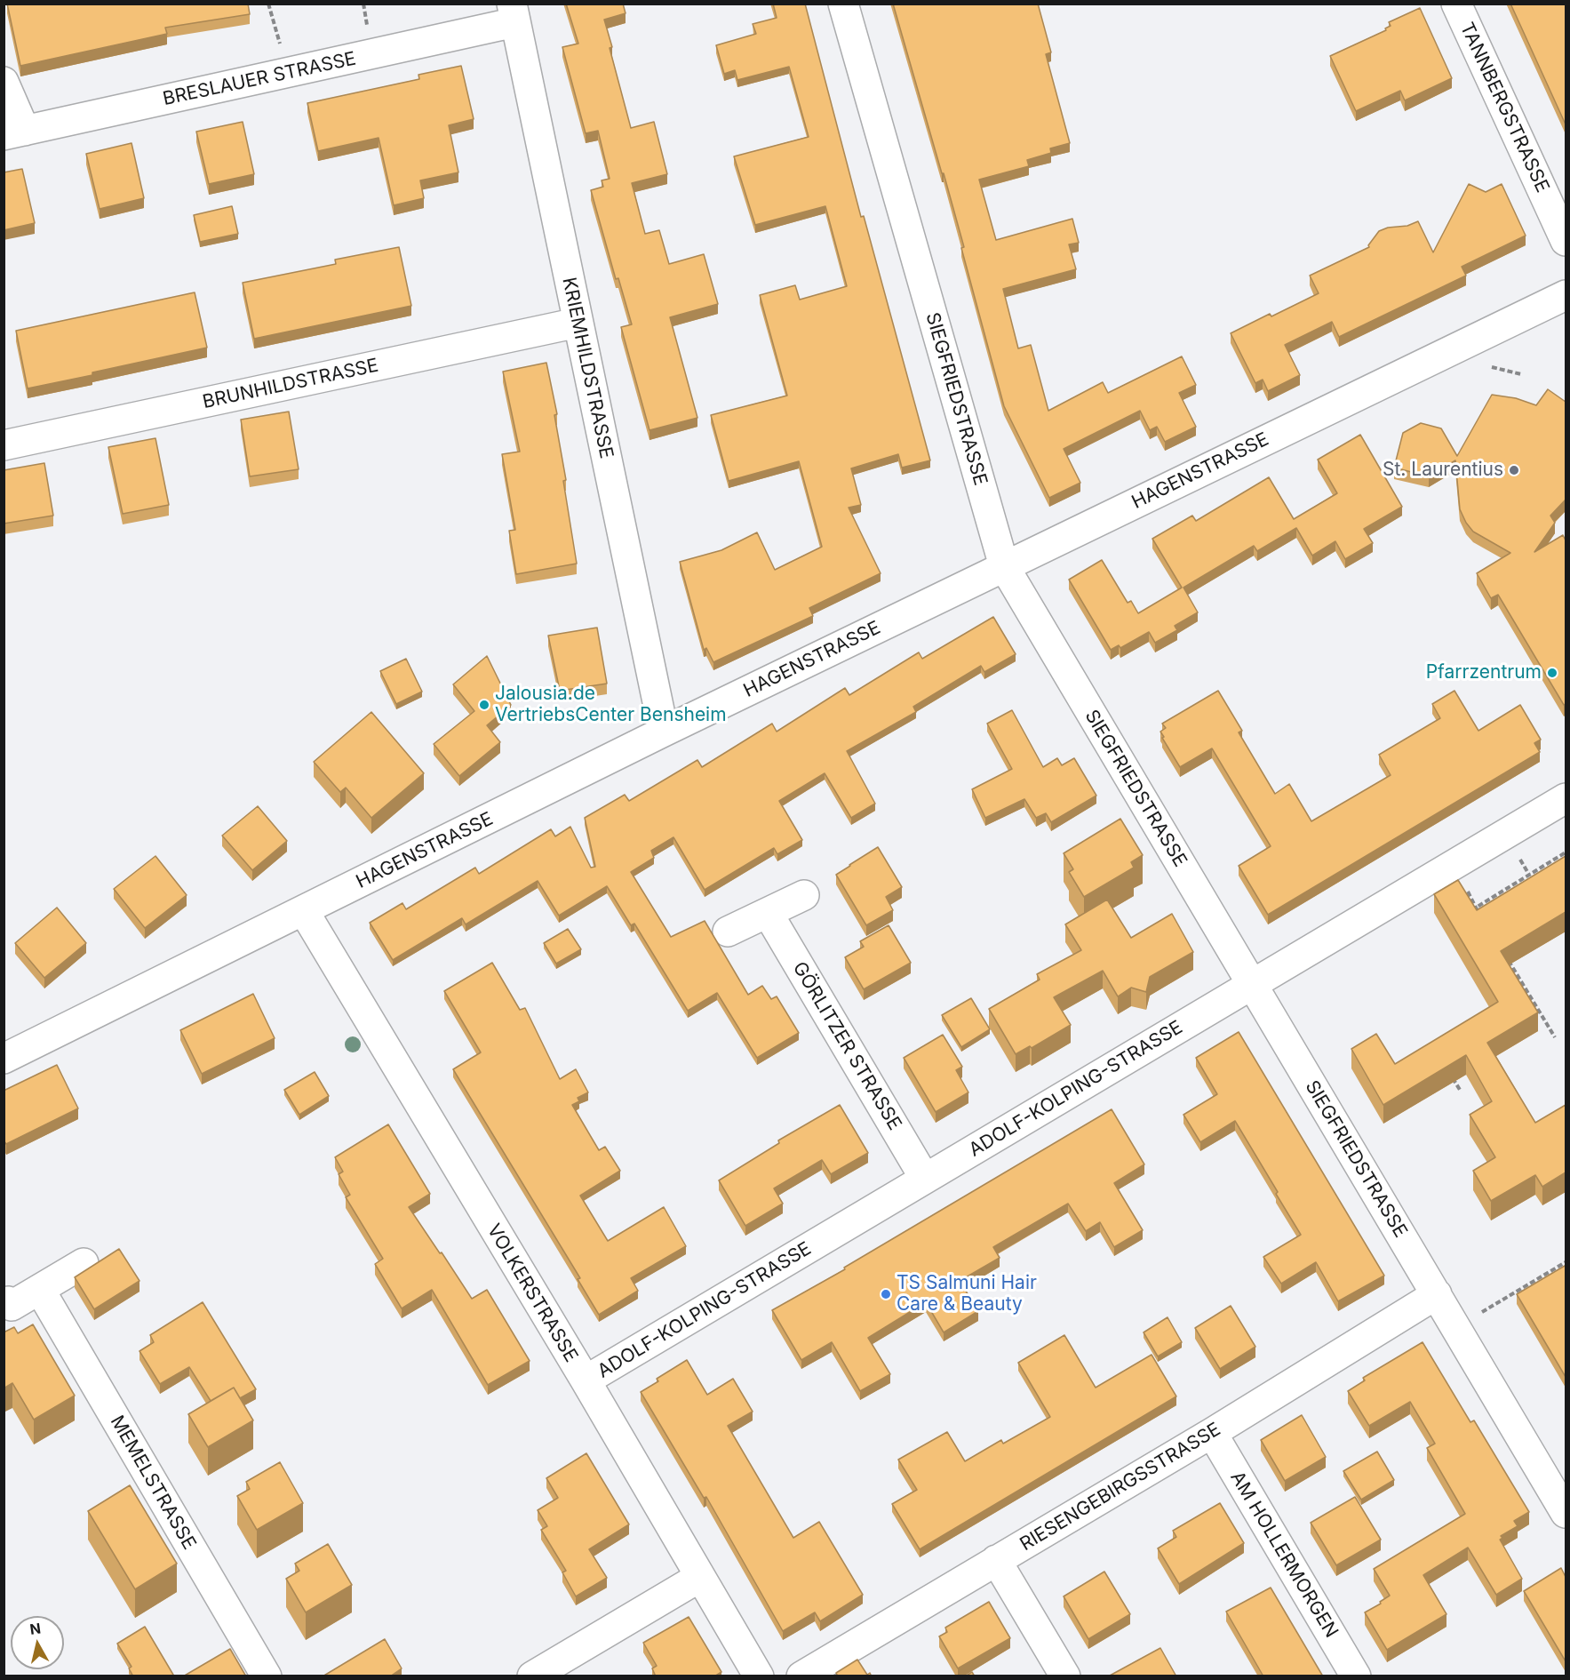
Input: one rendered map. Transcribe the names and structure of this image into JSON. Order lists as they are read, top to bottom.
{
  "streets": {
    "street": [
      "BRESLAUER STRASSE",
      "TANNBERGSTRASSE",
      "KRIEMHILDSTRASSE",
      "BRUNHILDSTRASSE",
      "SIEGFRIEDSTRASSE",
      "HAGENSTRASSE",
      "GÖRLITZER STRASSE",
      "ADOLF-KOLPING-STRASSE",
      "VOLKERSTRASSE",
      "MEMELSTRASSE",
      "RIESENGEBIRGSSTRASSE",
      "AM HOLLERMORGEN"
    ]
  },
  "crossings": [
    ["BRESLAUER STRASSE", "KRIEMHILDSTRASSE"],
    ["KRIEMHILDSTRASSE", "BRUNHILDSTRASSE"],
    ["KRIEMHILDSTRASSE", "HAGENSTRASSE"],
    ["SIEGFRIEDSTRASSE", "HAGENSTRASSE"],
    ["SIEGFRIEDSTRASSE", "ADOLF-KOLPING-STRASSE"],
    ["SIEGFRIEDSTRASSE", "RIESENGEBIRGSSTRASSE"],
    ["HAGENSTRASSE", "VOLKERSTRASSE"],
    ["GÖRLITZER STRASSE", "ADOLF-KOLPING-STRASSE"],
    ["ADOLF-KOLPING-STRASSE", "VOLKERSTRASSE"],
    ["RIESENGEBIRGSSTRASSE", "AM HOLLERMORGEN"]
  ],
  "places": [
    "St. Laurentius",
    "Pfarrzentrum",
    "Jalousia.de VertriebsCenter Bensheim",
    "TS Salmuni Hair Care & Beauty"
  ],
  "north": "top"
}
